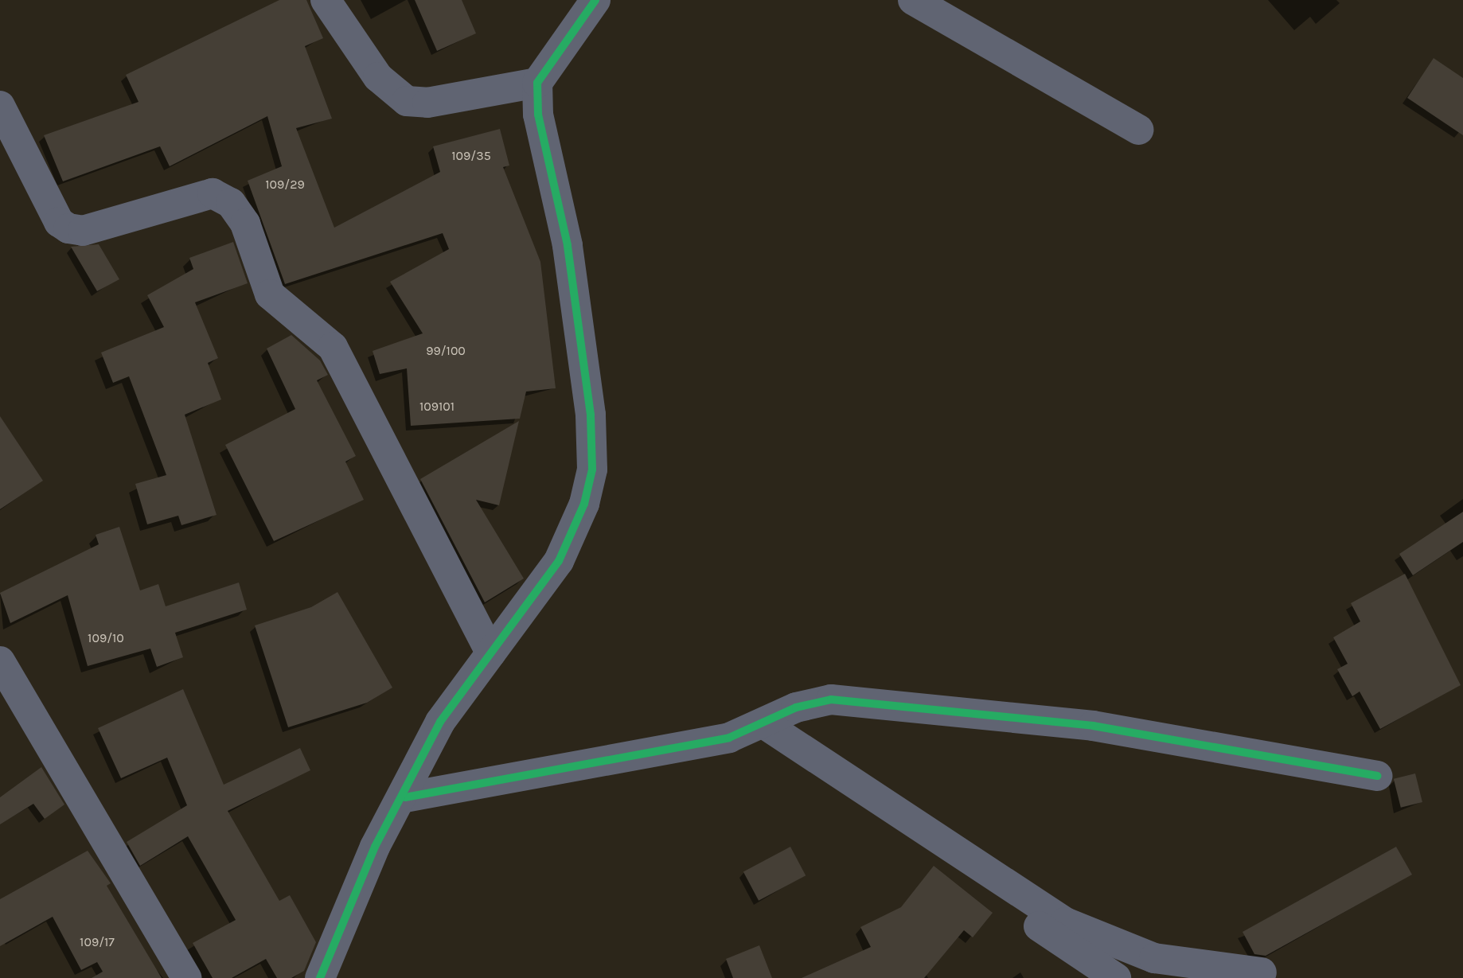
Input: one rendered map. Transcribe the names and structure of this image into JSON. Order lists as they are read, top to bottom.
{
  "house_numbers": [
    "109/35",
    "109/29",
    "99/100",
    "109101",
    "109/10",
    "109/17"
  ]
}
